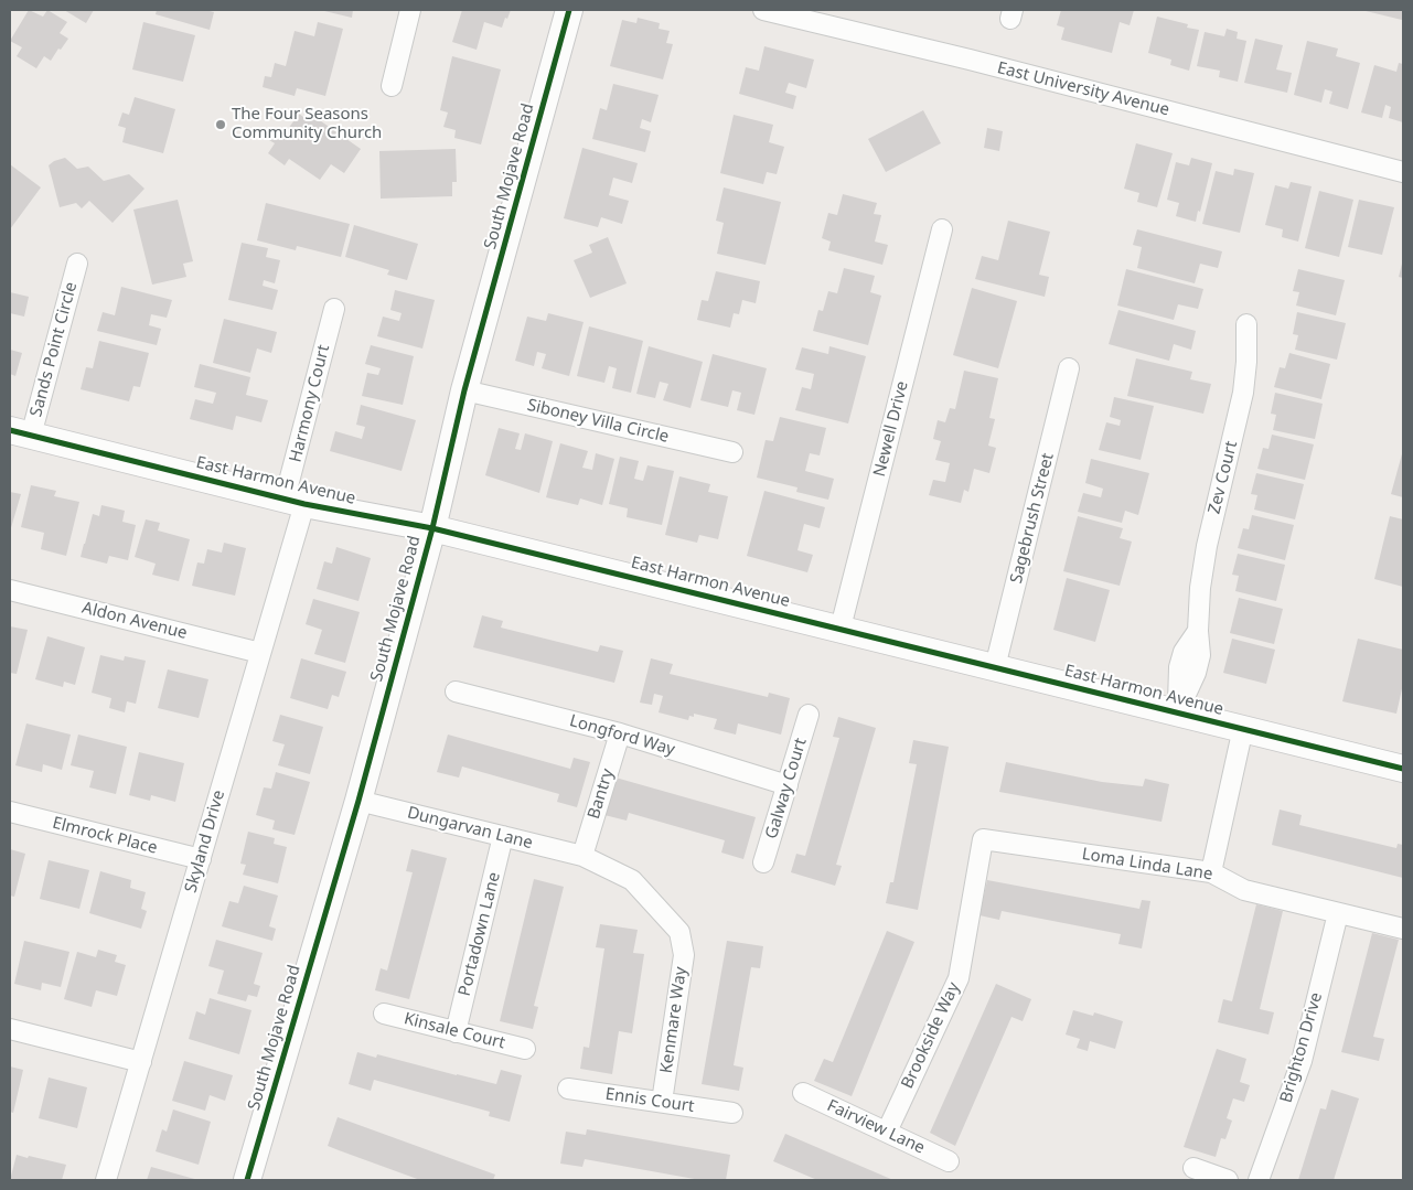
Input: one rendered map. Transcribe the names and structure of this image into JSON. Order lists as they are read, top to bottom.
{
  "streets": {
    "main road": ["South Mojave Road", "East Harmon Avenue"],
    "street": [
      "East University Avenue",
      "Sands Point Circle",
      "Harmony Court",
      "Siboney Villa Circle",
      "Newell Drive",
      "Zev Court",
      "Sagebrush Street",
      "Aldon Avenue",
      "Longford Way",
      "Galway Court",
      "Bantry",
      "Dungarvan Lane",
      "Elmrock Place",
      "Skyland Drive",
      "Loma Linda Lane",
      "Portadown Lane",
      "Kenmare Way",
      "Kinsale Court",
      "Brookside Way",
      "Brighton Drive",
      "Ennis Court",
      "Fairview Lane"
    ]
  },
  "crossings": [
    ["South Mojave Road", "Siboney Villa Circle"],
    ["South Mojave Road", "East Harmon Avenue"],
    ["South Mojave Road", "Dungarvan Lane"],
    ["Sands Point Circle", "East Harmon Avenue"],
    ["Harmony Court", "East Harmon Avenue"],
    ["Harmony Court", "Skyland Drive"],
    ["Newell Drive", "East Harmon Avenue"],
    ["Zev Court", "East Harmon Avenue"],
    ["East Harmon Avenue", "Sagebrush Street"],
    ["East Harmon Avenue", "Skyland Drive"],
    ["Aldon Avenue", "Skyland Drive"],
    ["Longford Way", "Galway Court"],
    ["Longford Way", "Bantry"],
    ["Bantry", "Dungarvan Lane"],
    ["Bantry", "Kenmare Way"],
    ["Dungarvan Lane", "Portadown Lane"],
    ["Dungarvan Lane", "Kenmare Way"],
    ["Elmrock Place", "Skyland Drive"],
    ["Loma Linda Lane", "Brookside Way"],
    ["Loma Linda Lane", "Brighton Drive"],
    ["Portadown Lane", "Kinsale Court"],
    ["Kenmare Way", "Ennis Court"],
    ["Brookside Way", "Fairview Lane"]
  ],
  "places": ["The Four Seasons Community Church"]
}
